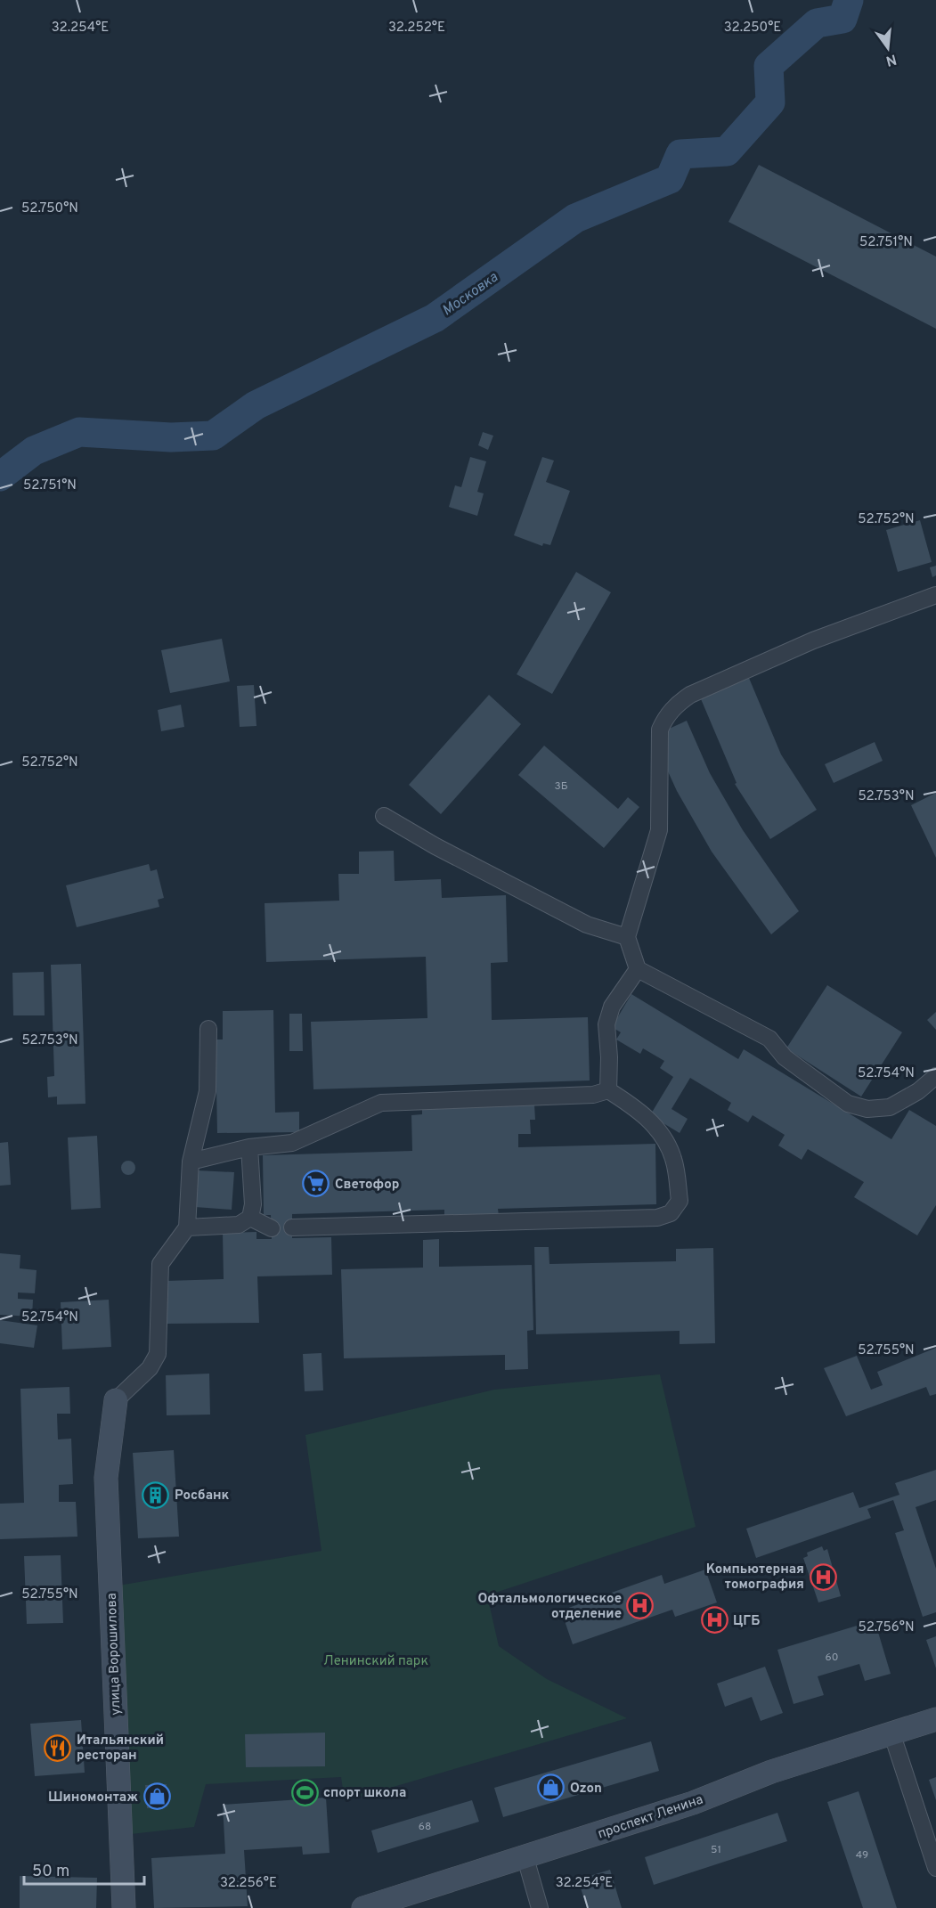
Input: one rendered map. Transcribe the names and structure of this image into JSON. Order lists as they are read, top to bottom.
{
  "streets": {
    "main road": ["улица Ворошилова", "проспект Ленина"]
  },
  "water": ["Московка"],
  "parks": ["Ленинский парк"],
  "places": {
    "supermarket": ["Светофор"],
    "building": ["Росбанк"],
    "hospital": ["Компьютерная томография", "Офтальмологическое отделение", "ЦГБ"],
    "restaurant": ["Итальянский ресторан"],
    "shop": ["Ozon", "Шиномонтаж"],
    "sports": ["спорт школа"]
  },
  "house_numbers": [
    "3Б",
    "60",
    "68",
    "51",
    "49"
  ],
  "scale_bar": "50 m",
  "north": "bottom",
  "coordinates": [
    "32.254°E",
    "32.252°E",
    "32.250°E",
    "52.750°N",
    "52.751°N",
    "52.752°N",
    "52.753°N",
    "52.754°N",
    "52.755°N",
    "52.756°N",
    "32.256°E"
  ]
}
